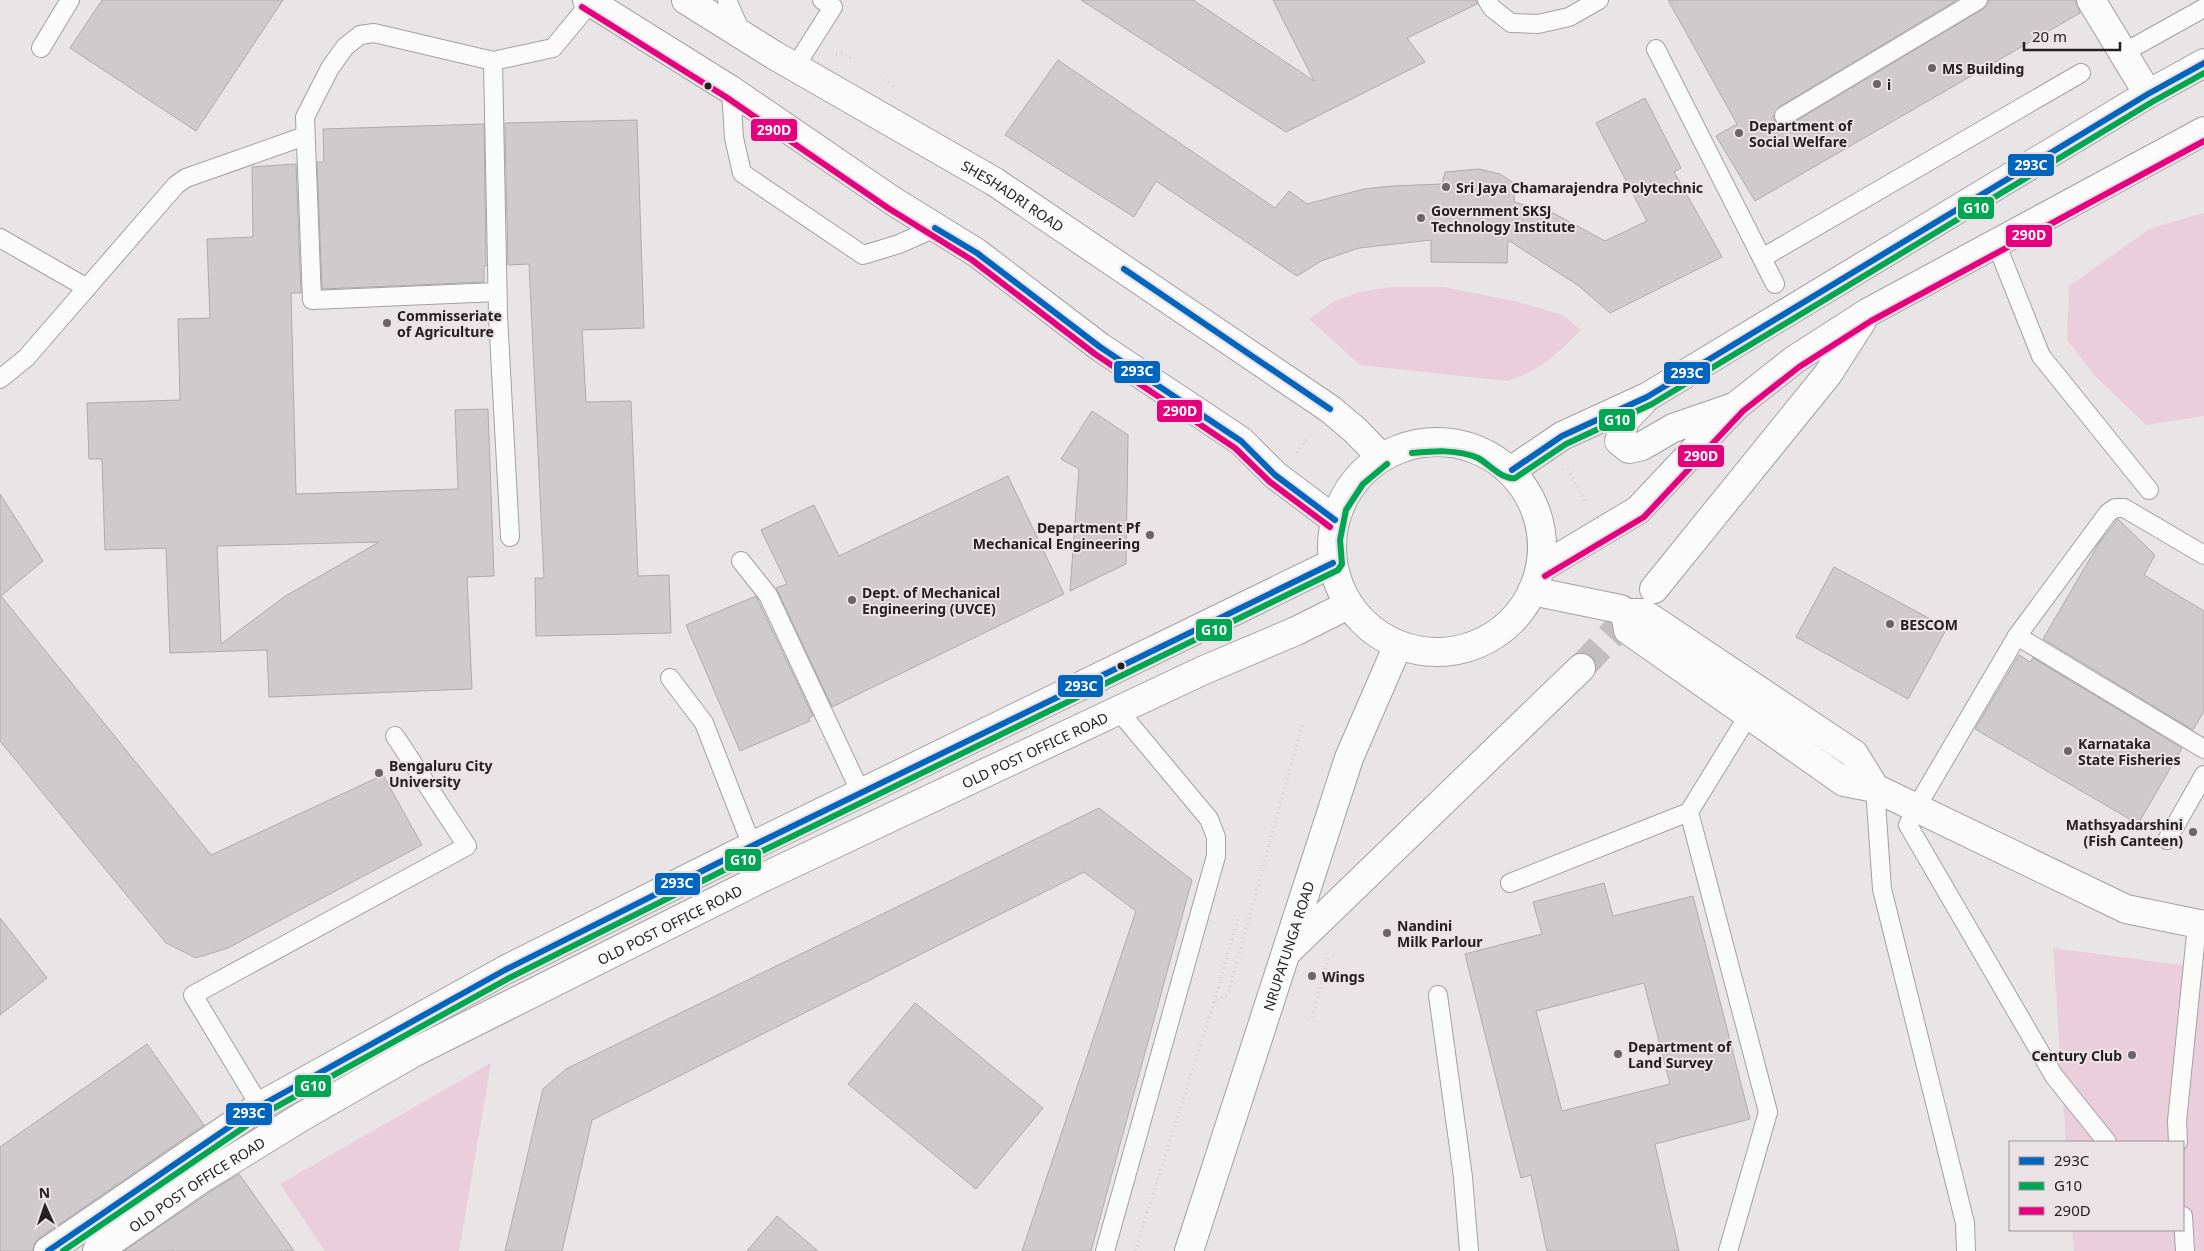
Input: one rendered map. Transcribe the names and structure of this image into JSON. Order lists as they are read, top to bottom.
{
  "streets": {
    "main road": ["SHESHADRI ROAD", "OLD POST OFFICE ROAD", "NRUPATUNGA ROAD"]
  },
  "places": [
    "MS Building",
    "i",
    "Department of Social Welfare",
    "Sri Jaya Chamarajendra Polytechnic",
    "Government SKSJ Technology Institute",
    "Commisseriate of Agriculture",
    "Department Pf Mechanical Engineering",
    "Dept. of Mechanical Engineering (UVCE)",
    "BESCOM",
    "Karnataka State Fisheries",
    "Bengaluru City University",
    "Mathsyadarshini (Fish Canteen)",
    "Nandini Milk Parlour",
    "Wings",
    "Department of Land Survey",
    "Century Club"
  ],
  "lines": ["transit line 290D", "transit line 293C", "transit line G10"],
  "legend": ["293C", "G10", "290D"],
  "scale_bar": "20 m",
  "north": "top"
}
